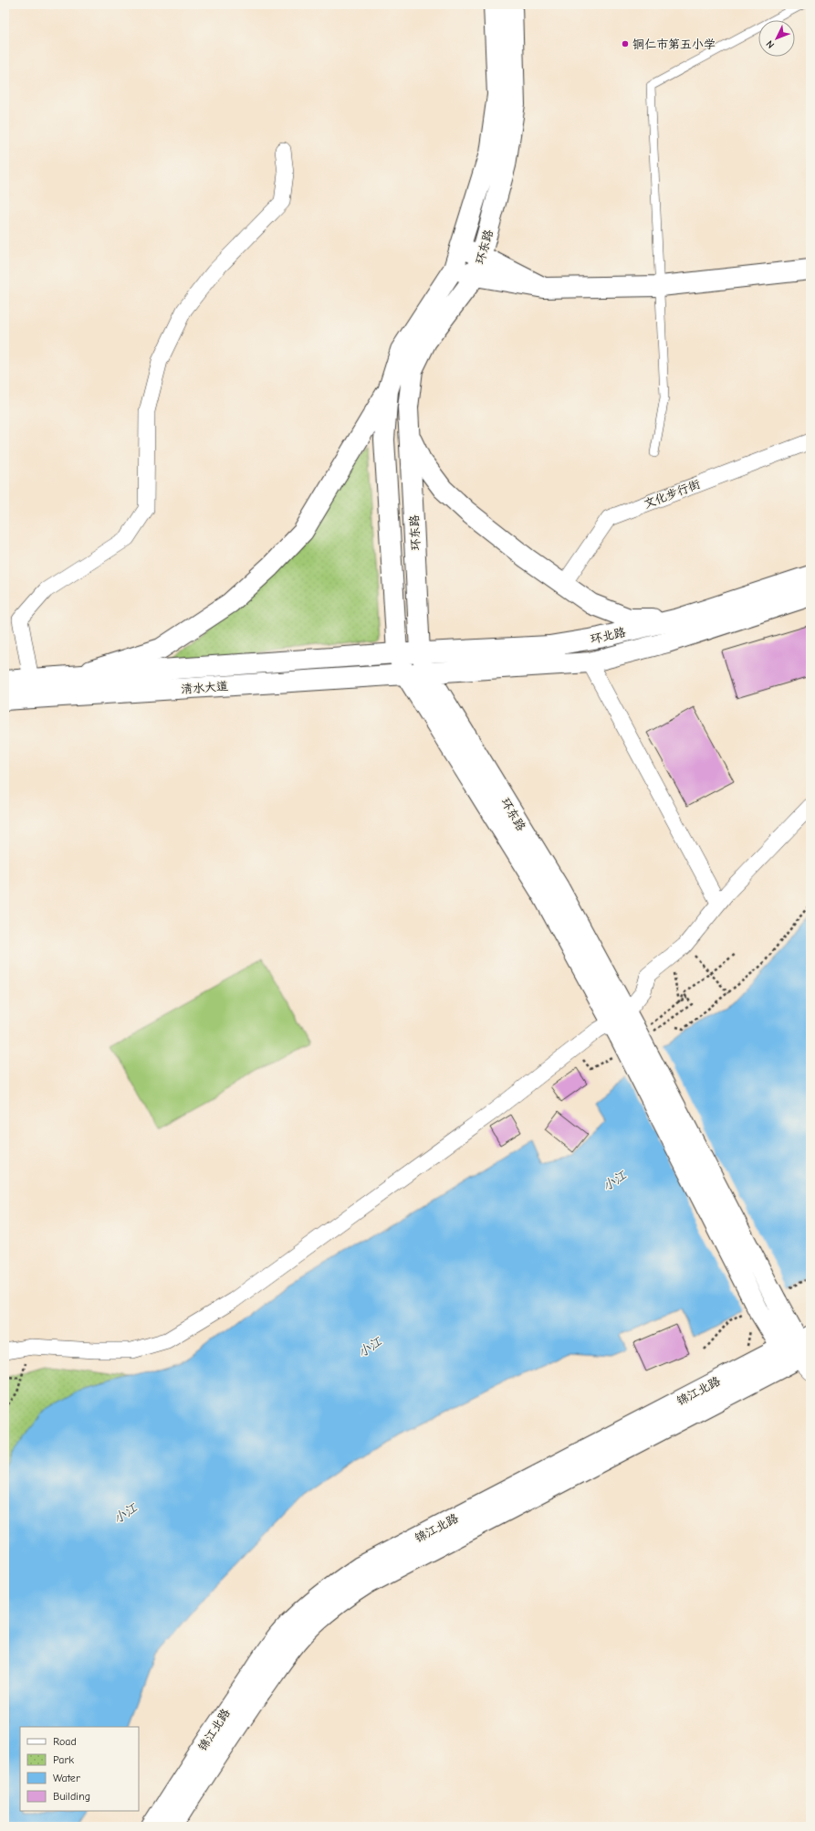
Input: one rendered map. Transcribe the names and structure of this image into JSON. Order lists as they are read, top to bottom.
{
  "streets": {
    "main road": [
      "环东路",
      "环北路",
      "清水大道",
      "锦江北路"
    ],
    "street": ["文化步行街"]
  },
  "crossings": [
    ["环东路", "环北路"],
    ["环东路", "清水大道"],
    ["环北路", "清水大道"]
  ],
  "water": ["小江"],
  "places": ["铜仁市第五小学"],
  "legend": [
    "Road",
    "Park",
    "Water",
    "Building"
  ],
  "north": "bottom left"
}
